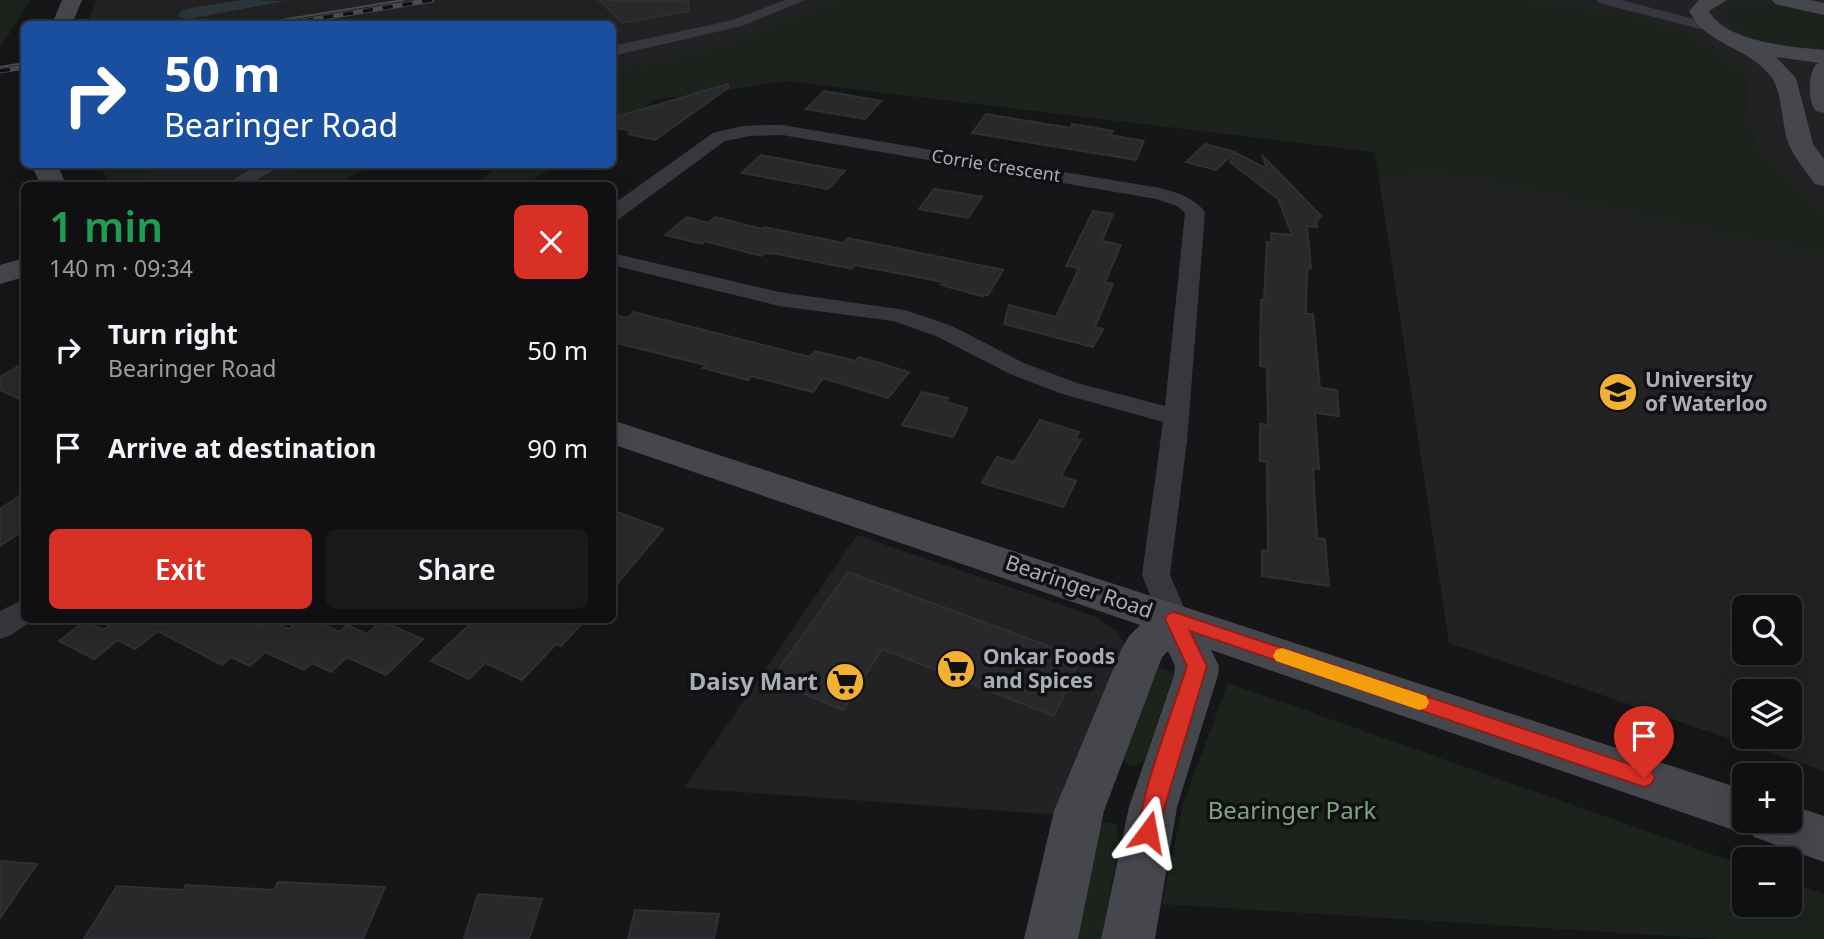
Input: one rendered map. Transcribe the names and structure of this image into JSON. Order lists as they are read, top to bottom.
{
  "streets": {
    "street": ["Corrie Crescent", "Bearinger Road"]
  },
  "crossings": [
    ["Corrie Crescent", "Bearinger Road"]
  ],
  "parks": ["Bearinger Park"],
  "places": {
    "school or university": ["University of Waterloo"],
    "supermarket": ["Onkar Foods and Spices", "Daisy Mart"]
  },
  "page": {
    "turn": ["50 m", "Bearinger Road"],
    "heading": ["1 min", "140 m · 09:34"],
    "list": [
      {
        "name": "Turn right",
        "note": "Bearinger Road",
        "value": "50 m"
      },
      {
        "name": "Arrive at destination",
        "value": "90 m"
      }
    ],
    "buttons": ["Exit", "Share"],
    "map_buttons": ["+", "−"]
  }
}
